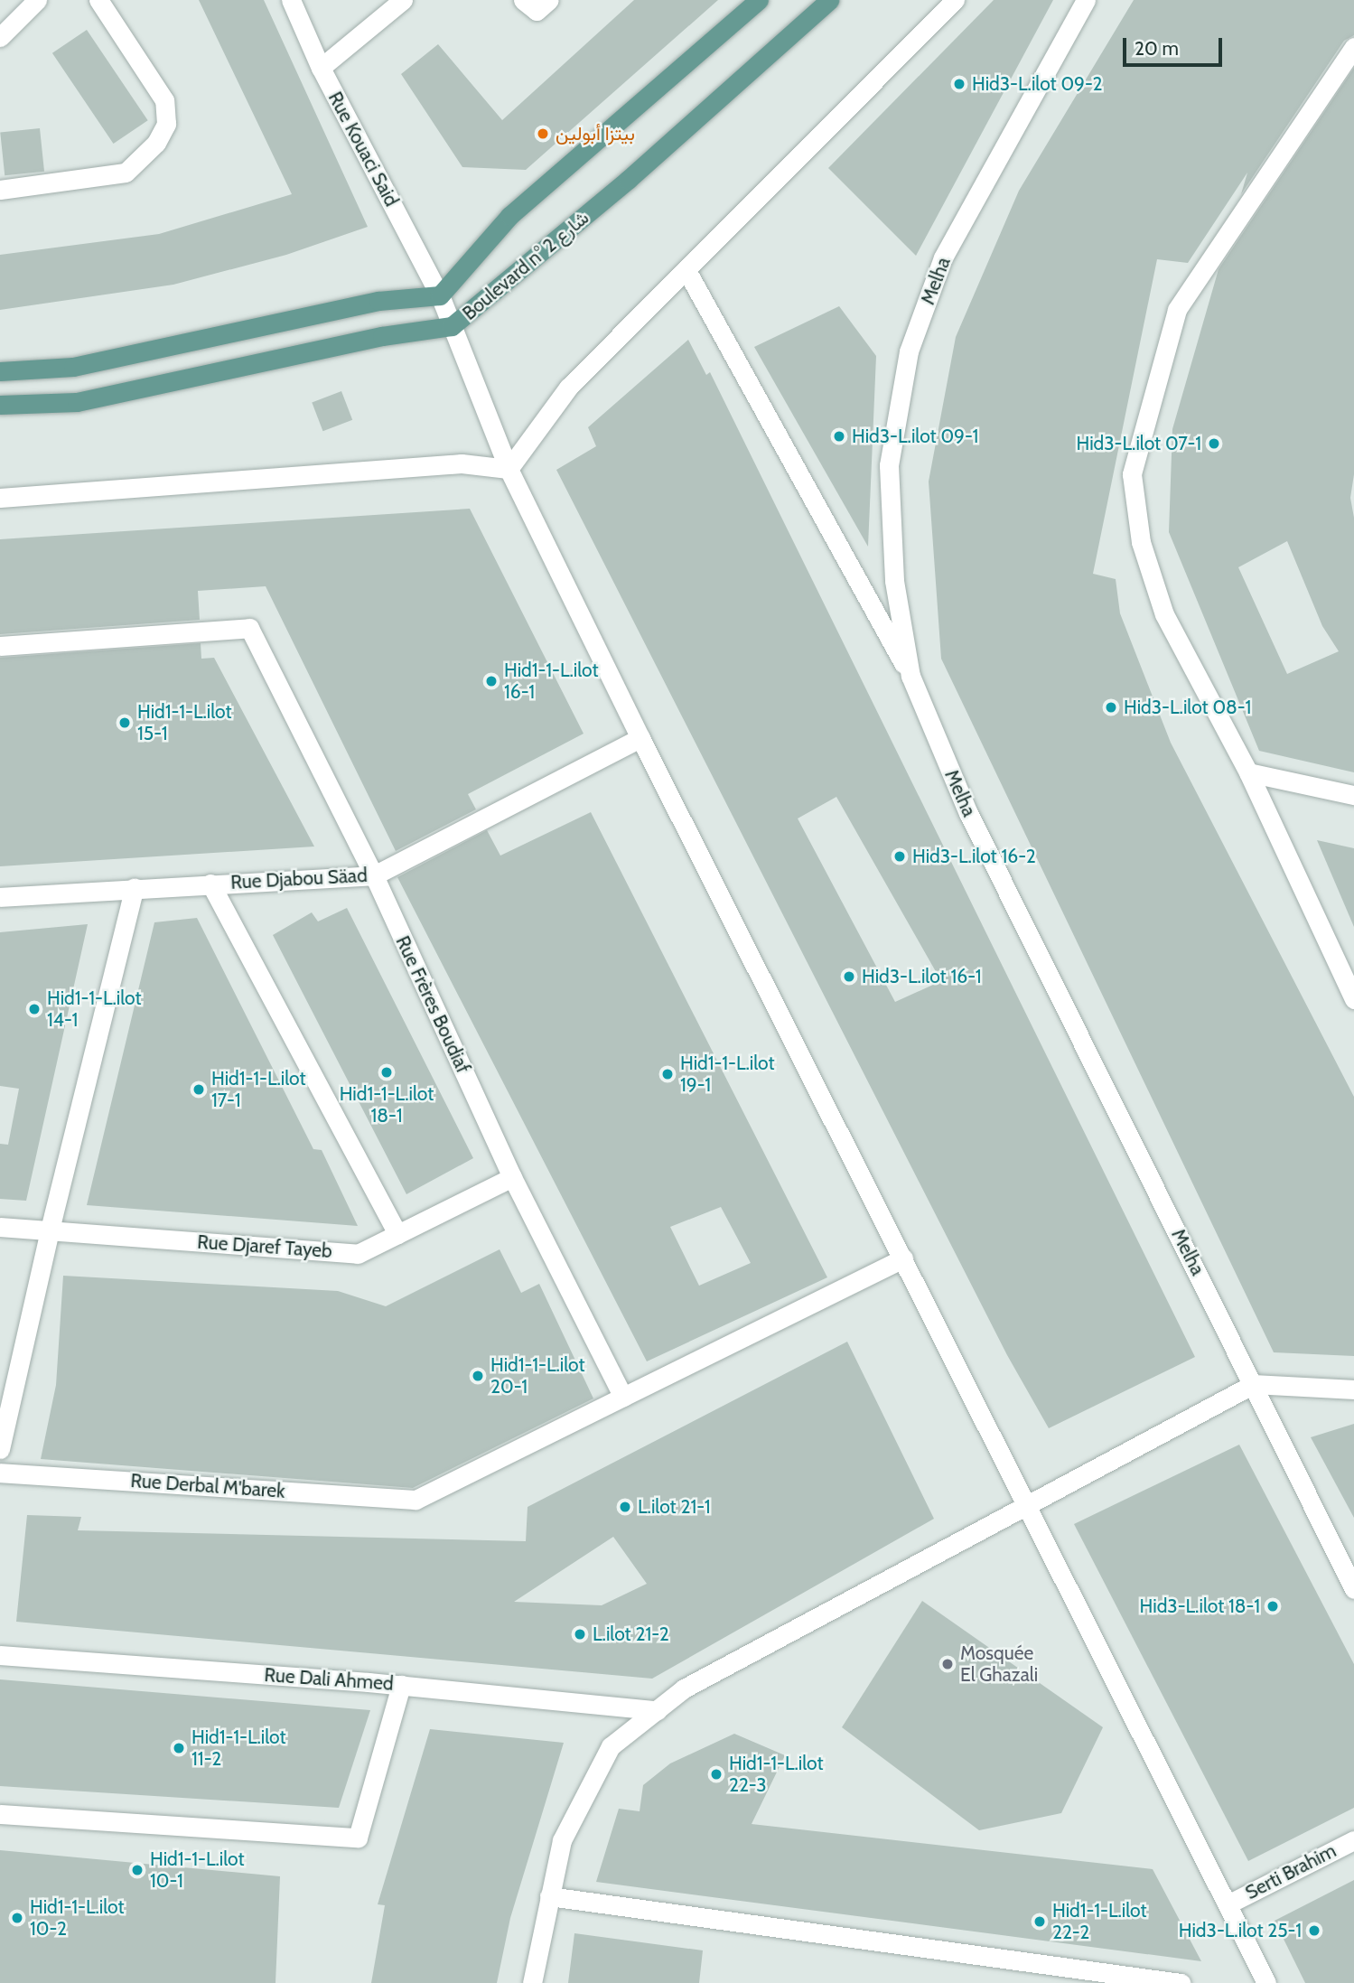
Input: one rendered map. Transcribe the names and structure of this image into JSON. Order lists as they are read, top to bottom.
{
  "streets": {
    "main road": ["Boulevard n° شارع 2"],
    "street": [
      "Rue Kouaci Said",
      "Melha",
      "Rue Djabou Säad",
      "Rue Frères Boudiaf",
      "Rue Djaref Tayeb",
      "Rue Derbal M'barek",
      "Rue Dali Ahmed",
      "Serti Brahim"
    ]
  },
  "crossings": [
    ["Rue Kouaci Said", "Boulevard n° شارع 2"],
    ["Rue Kouaci Said", "Rue Djabou Säad"],
    ["Rue Kouaci Said", "Serti Brahim"],
    ["Rue Djabou Säad", "Rue Frères Boudiaf"],
    ["Rue Frères Boudiaf", "Rue Djaref Tayeb"],
    ["Rue Frères Boudiaf", "Rue Derbal M'barek"]
  ],
  "places": [
    "Hid3-L.ilot 09-2",
    "بيتزا أبولين",
    "Hid3-L.ilot 09-1",
    "Hid3-L.ilot 07-1",
    "Hid1-1-L.ilot 16-1",
    "Hid3-L.ilot 08-1",
    "Hid1-1-L.ilot 15-1",
    "Hid3-L.ilot 16-2",
    "Hid3-L.ilot 16-1",
    "Hid1-1-L.ilot 14-1",
    "Hid1-1-L.ilot 18-1",
    "Hid1-1-L.ilot 19-1",
    "Hid1-1-L.ilot 17-1",
    "Hid1-1-L.ilot 20-1",
    "L.ilot 21-1",
    "Hid3-L.ilot 18-1",
    "L.ilot 21-2",
    "Mosquée El Ghazali",
    "Hid1-1-L.ilot 11-2",
    "Hid1-1-L.ilot 22-3",
    "Hid1-1-L.ilot 10-1",
    "Hid1-1-L.ilot 10-2",
    "Hid1-1-L.ilot 22-2",
    "Hid3-L.ilot 25-1"
  ],
  "scale_bar": "20 m"
}
